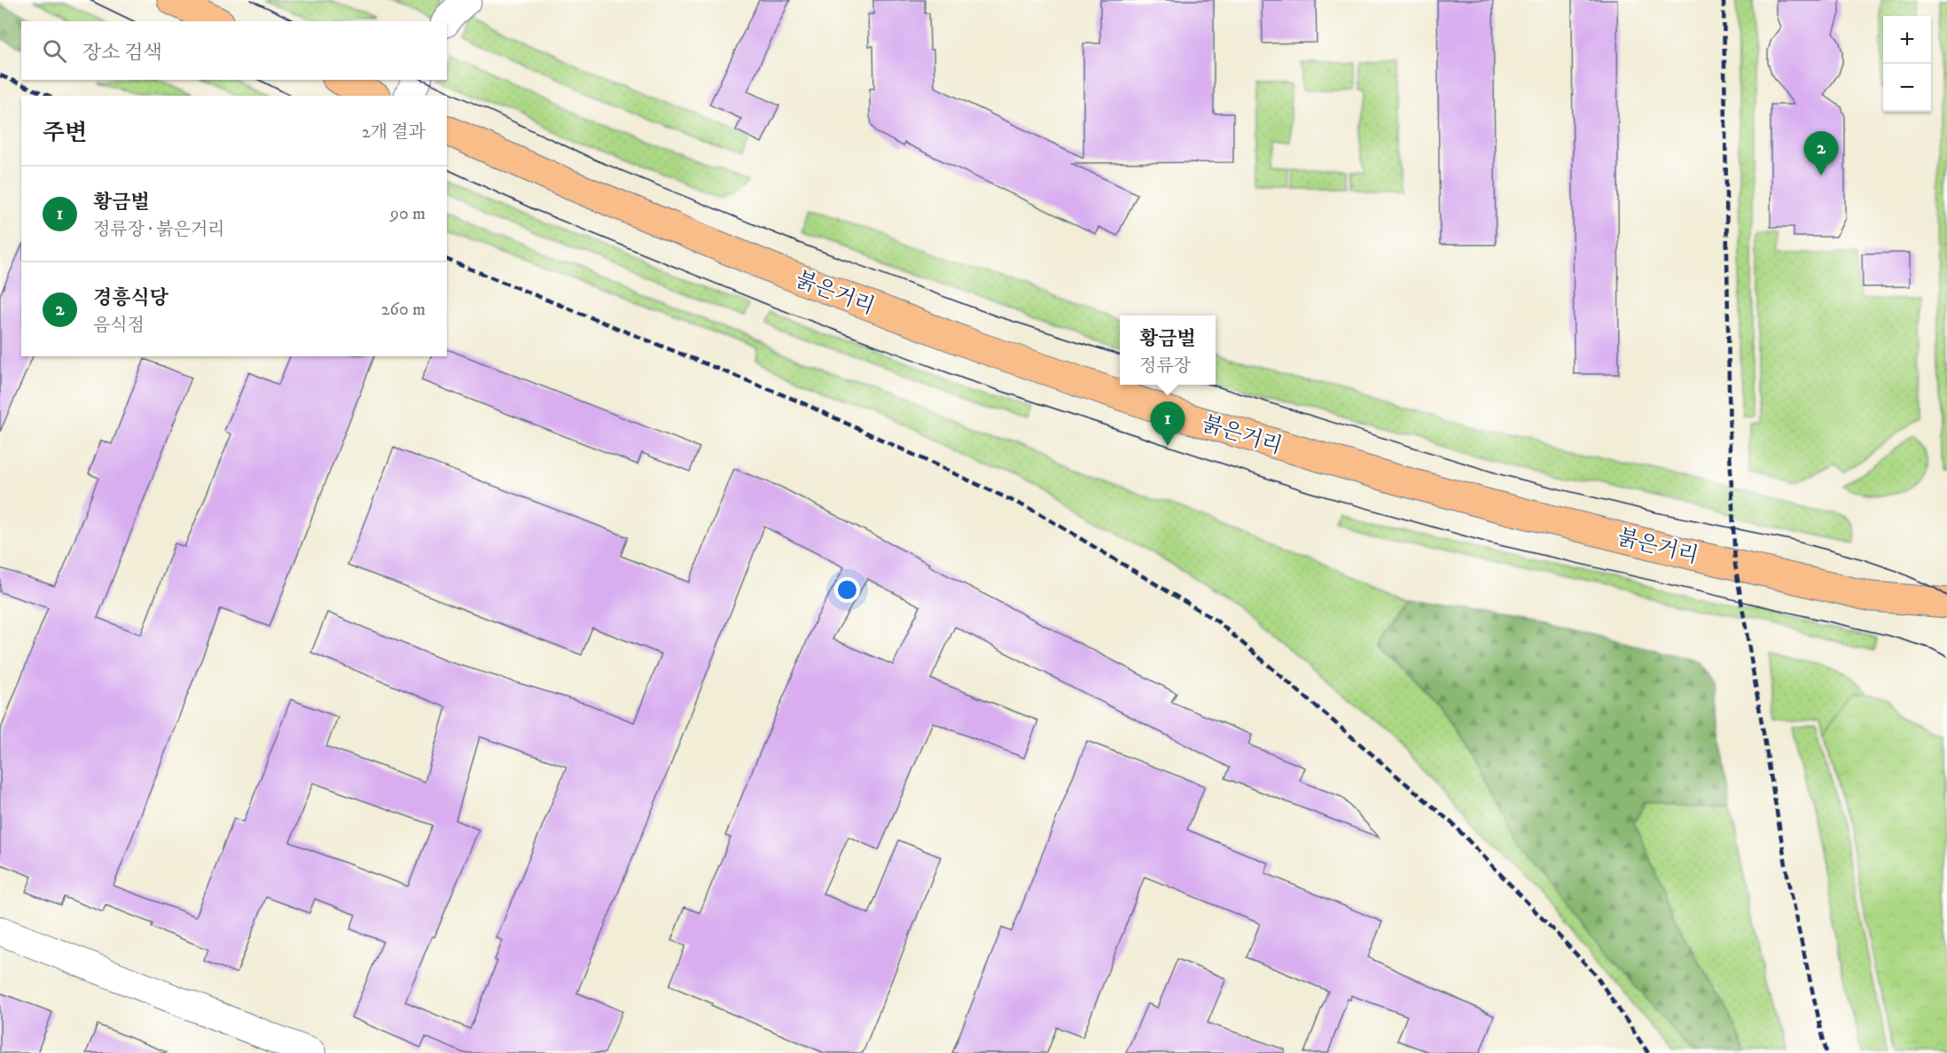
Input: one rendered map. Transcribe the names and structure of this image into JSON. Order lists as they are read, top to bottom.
{
  "streets": {
    "main road": ["붉은거리"]
  },
  "page": {
    "map_buttons": ["+", "−"],
    "search": "장소 검색",
    "heading": ["주변", "2개 결과"],
    "pins": ["2", "1"],
    "list": [
      {
        "mark": "1",
        "name": "황금벌",
        "note": "정류장 · 붉은거리",
        "value": "90 m"
      },
      {
        "mark": "2",
        "name": "경흥식당",
        "note": "음식점",
        "value": "260 m"
      }
    ],
    "popup": ["황금벌", "정류장"]
  }
}
